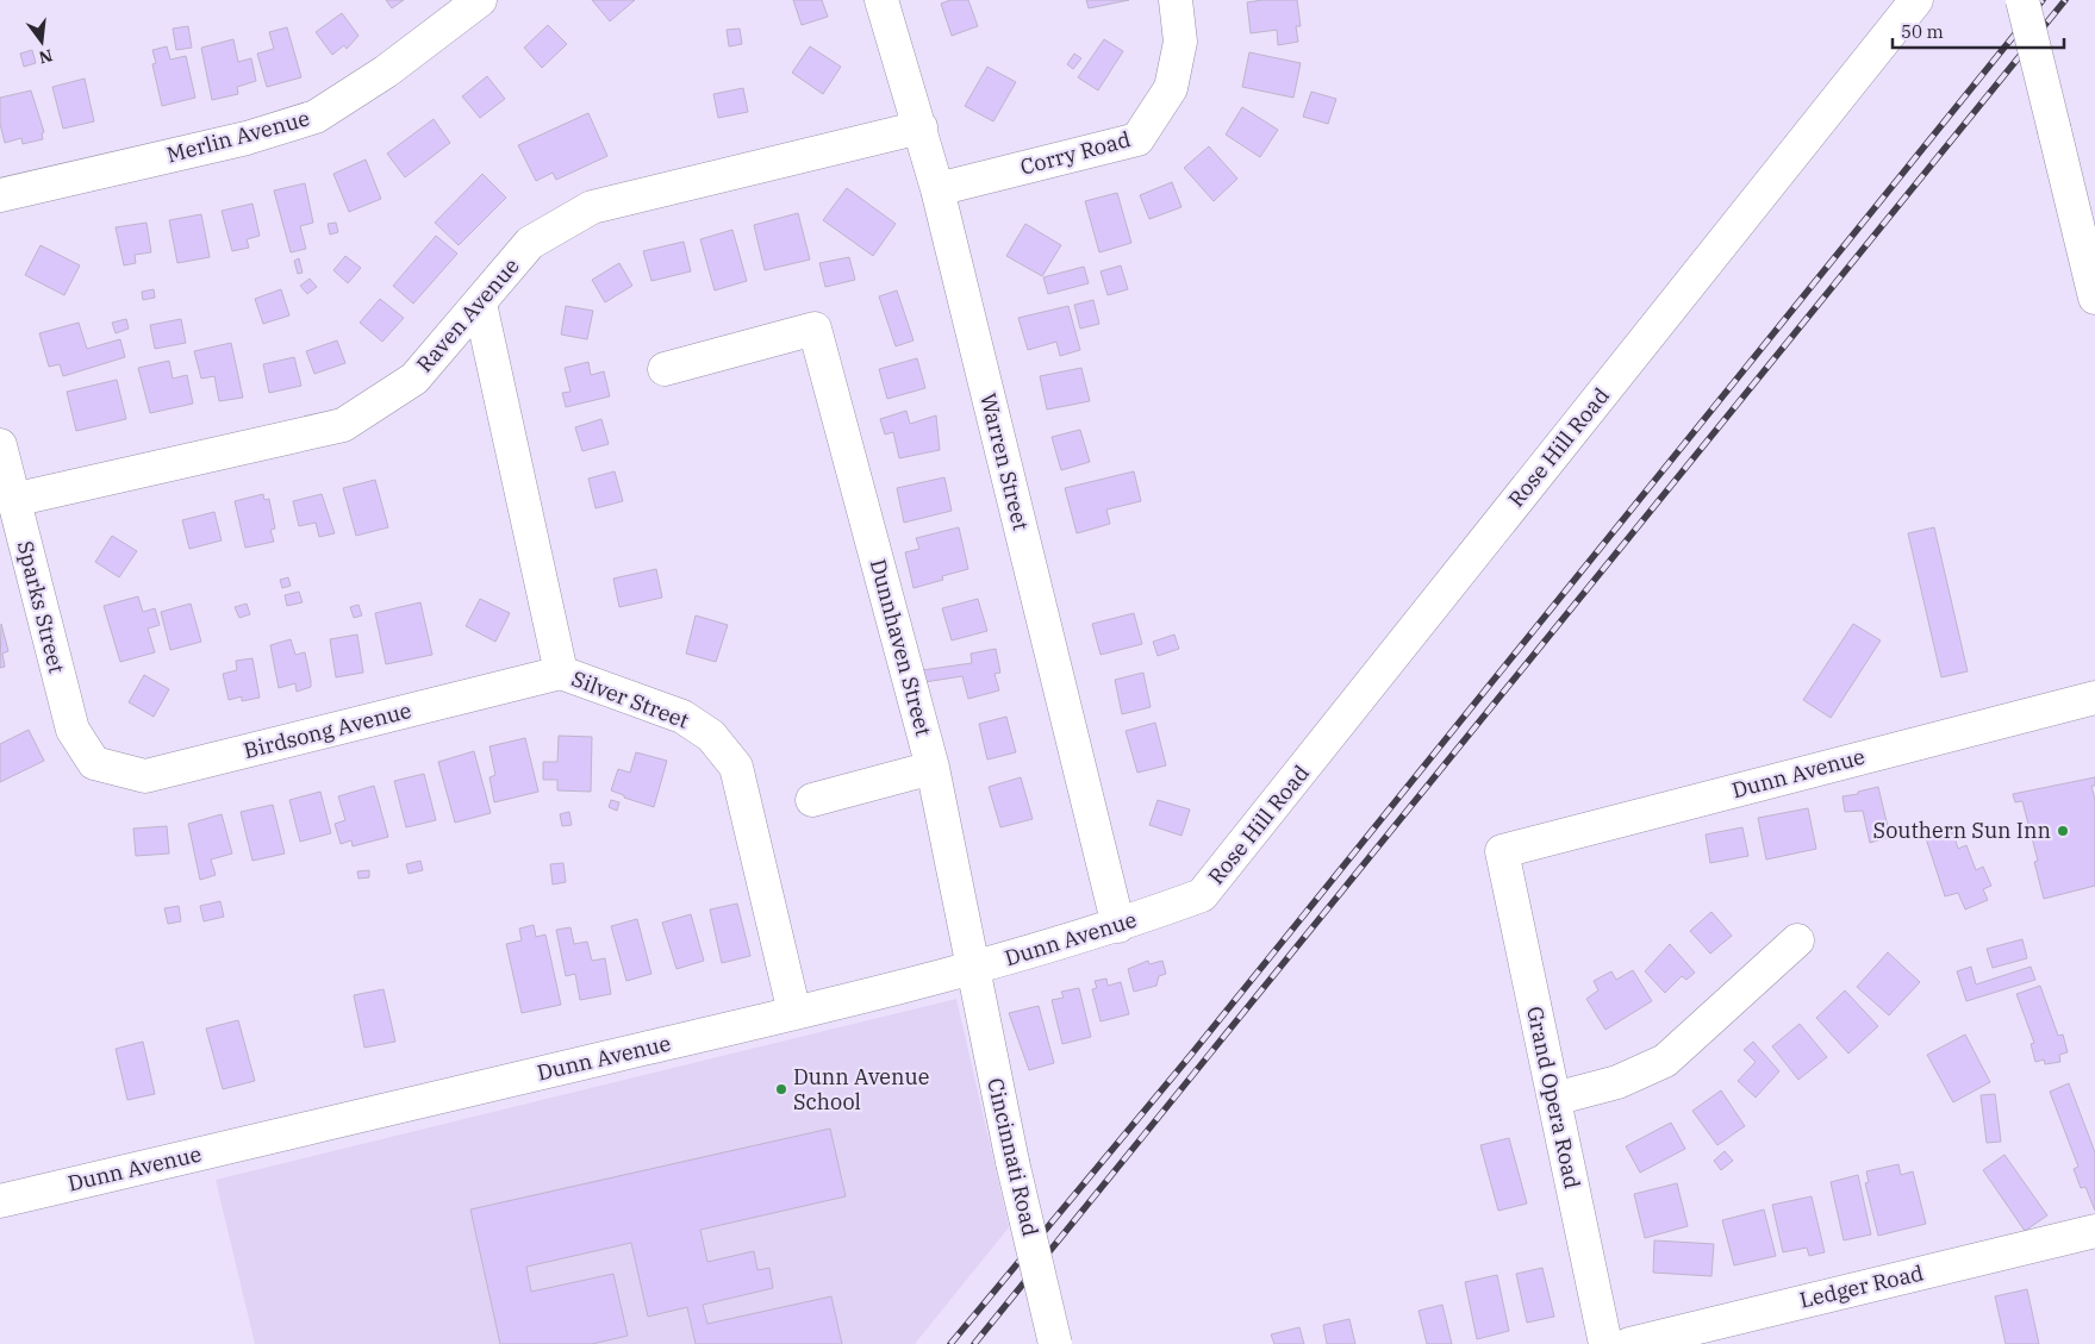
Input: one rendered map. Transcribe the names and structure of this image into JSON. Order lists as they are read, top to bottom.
{
  "streets": {
    "street": [
      "Merlin Avenue",
      "Corry Road",
      "Raven Avenue",
      "Rose Hill Road",
      "Warren Street",
      "Sparks Street",
      "Dunnhaven Street",
      "Silver Street",
      "Birdsong Avenue",
      "Dunn Avenue",
      "Grand Opera Road",
      "Cincinnati Road",
      "Ledger Road"
    ]
  },
  "crossings": [
    ["Corry Road", "Warren Street"],
    ["Raven Avenue", "Warren Street"],
    ["Raven Avenue", "Sparks Street"],
    ["Raven Avenue", "Silver Street"],
    ["Rose Hill Road", "Dunn Avenue"],
    ["Warren Street", "Dunn Avenue"],
    ["Sparks Street", "Birdsong Avenue"],
    ["Dunnhaven Street", "Dunn Avenue"],
    ["Dunnhaven Street", "Cincinnati Road"],
    ["Silver Street", "Birdsong Avenue"],
    ["Silver Street", "Dunn Avenue"],
    ["Dunn Avenue", "Grand Opera Road"],
    ["Dunn Avenue", "Cincinnati Road"]
  ],
  "places": ["Southern Sun Inn", "Dunn Avenue School"],
  "scale_bar": "50 m",
  "north": "bottom"
}
